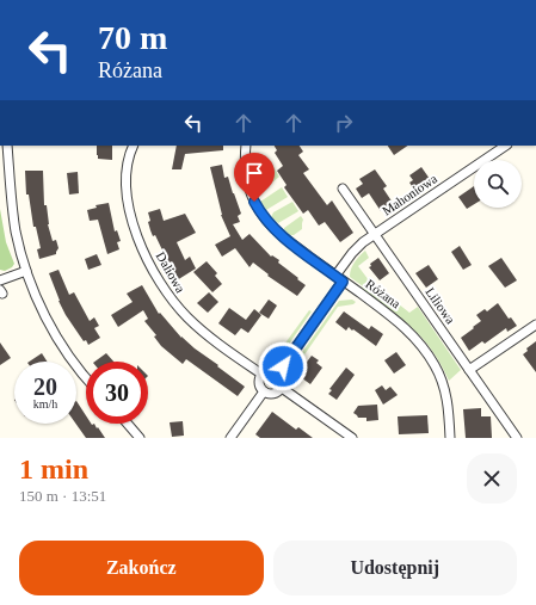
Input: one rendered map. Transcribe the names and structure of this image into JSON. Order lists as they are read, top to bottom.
{
  "streets": {
    "street": [
      "Mahoniowa",
      "Daliowa",
      "Różana",
      "Liliowa"
    ]
  },
  "crossings": [
    ["Mahoniowa", "Różana"],
    ["Mahoniowa", "Liliowa"]
  ],
  "page": {
    "turn": ["70 m", "Różana"],
    "speed": "20 km/h",
    "limit": "30",
    "heading": ["1 min", "150 m · 13:51"],
    "buttons": ["Zakończ", "Udostępnij"]
  }
}
